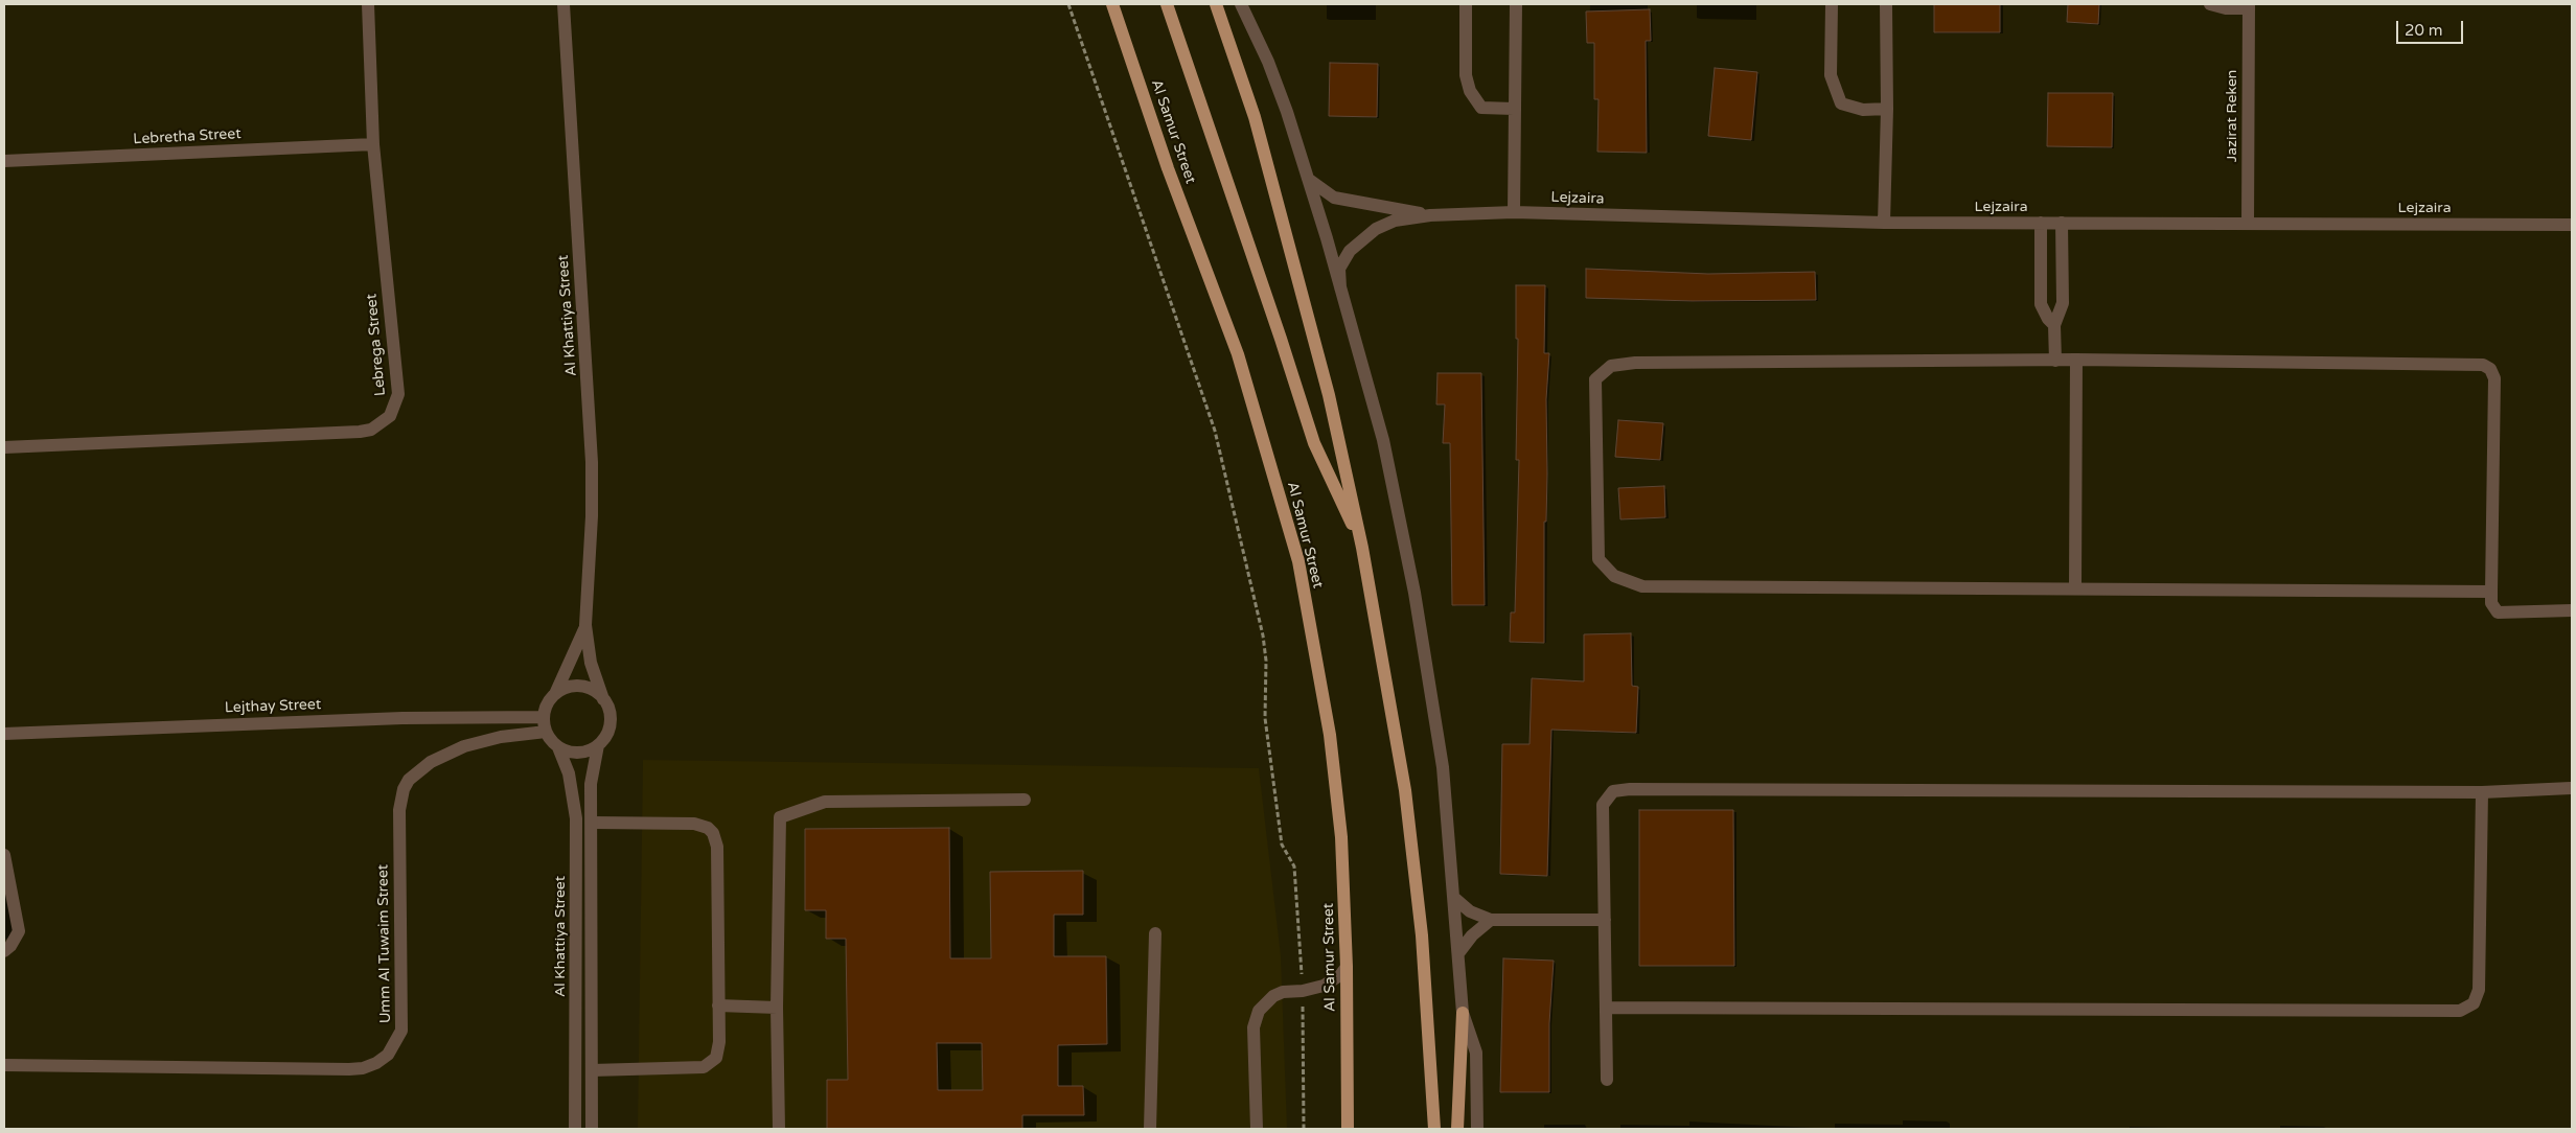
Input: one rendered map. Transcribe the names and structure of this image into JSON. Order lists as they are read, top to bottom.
{
  "streets": {
    "main road": ["Al Samur Street"],
    "street": [
      "Jazirat Reken",
      "Lebretha Street",
      "Lejzaira",
      "Al Khattiya Street",
      "Lebrega Street",
      "Lejthay Street",
      "Umm Al Tuwaim Street"
    ]
  },
  "crossings": [
    ["Jazirat Reken", "Lejzaira"],
    ["Lebretha Street", "Lebrega Street"],
    ["Al Khattiya Street", "Lejthay Street"],
    ["Al Khattiya Street", "Umm Al Tuwaim Street"],
    ["Lejthay Street", "Umm Al Tuwaim Street"]
  ],
  "scale_bar": "20 m"
}
